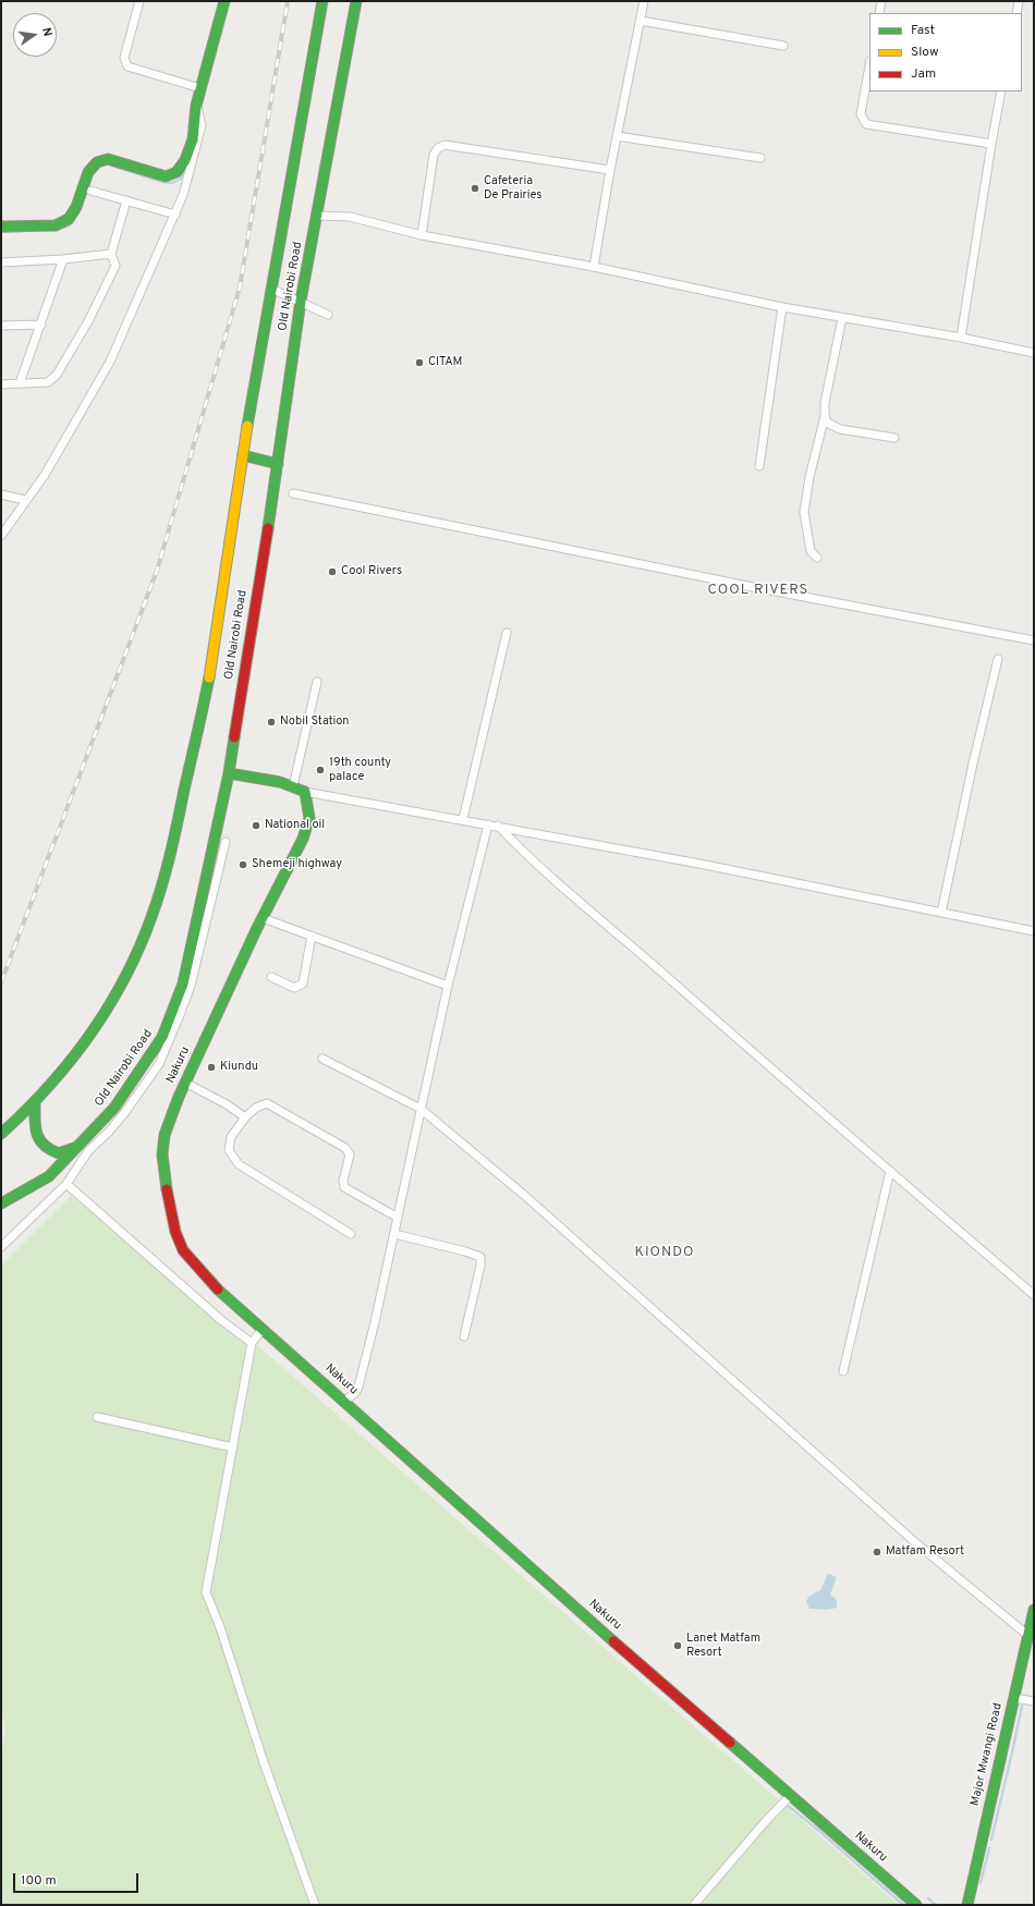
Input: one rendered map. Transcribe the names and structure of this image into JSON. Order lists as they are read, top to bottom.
{
  "streets": {
    "main road": ["Old Nairobi Road", "Nakuru", "Major Mwangi Road"]
  },
  "districts": ["COOL RIVERS", "KIONDO"],
  "places": [
    "Cafeteria De Prairies",
    "CITAM",
    "Cool Rivers",
    "Nobil Station",
    "19th county palace",
    "National oil",
    "Shemeji highway",
    "Kiundu",
    "Matfam Resort",
    "Lanet Matfam Resort"
  ],
  "legend": ["Fast", "Slow", "Jam"],
  "scale_bar": "100 m",
  "north": "right"
}
